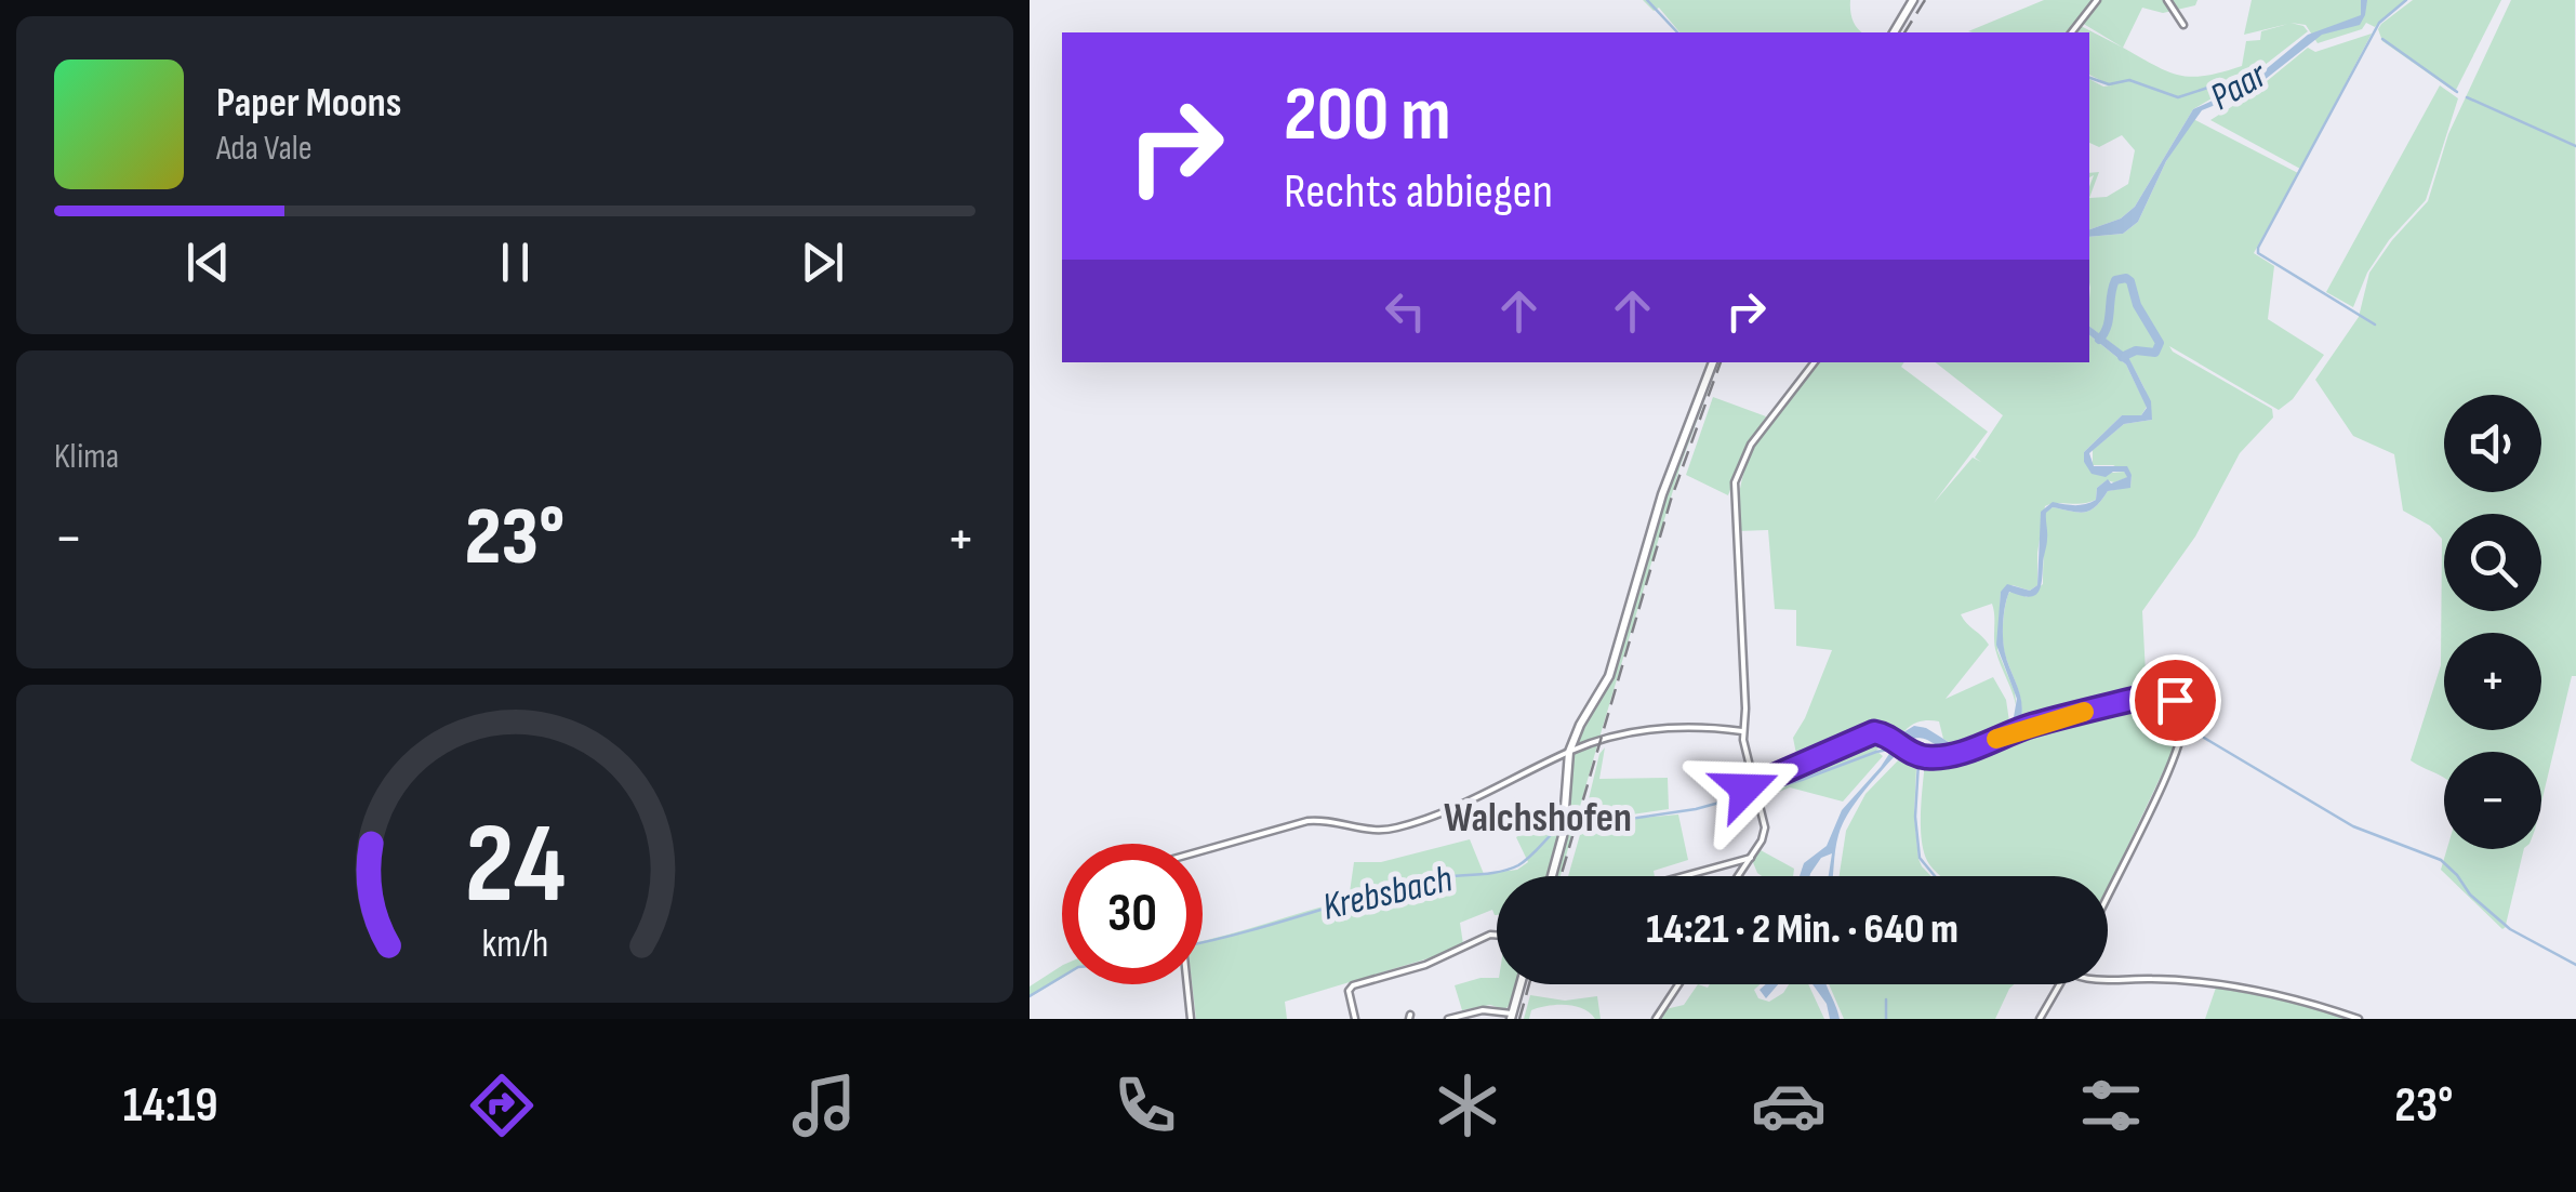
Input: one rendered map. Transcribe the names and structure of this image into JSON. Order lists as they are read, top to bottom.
{
  "districts": ["Walchshofen"],
  "water": ["Paar", "Krebsbach"],
  "page": {
    "turn": ["200 m", "Rechts abbiegen"],
    "song": ["Paper Moons", "Ada Vale"],
    "tile": "Klima",
    "map_buttons": ["+", "−"],
    "heat": ["−", "23°", "+"],
    "limit": "30",
    "trip": "14:21 · 2 Min. · 640 m",
    "tabs": ["14:19", "23°"],
    "gauge": ["24", "km/h"]
  }
}
